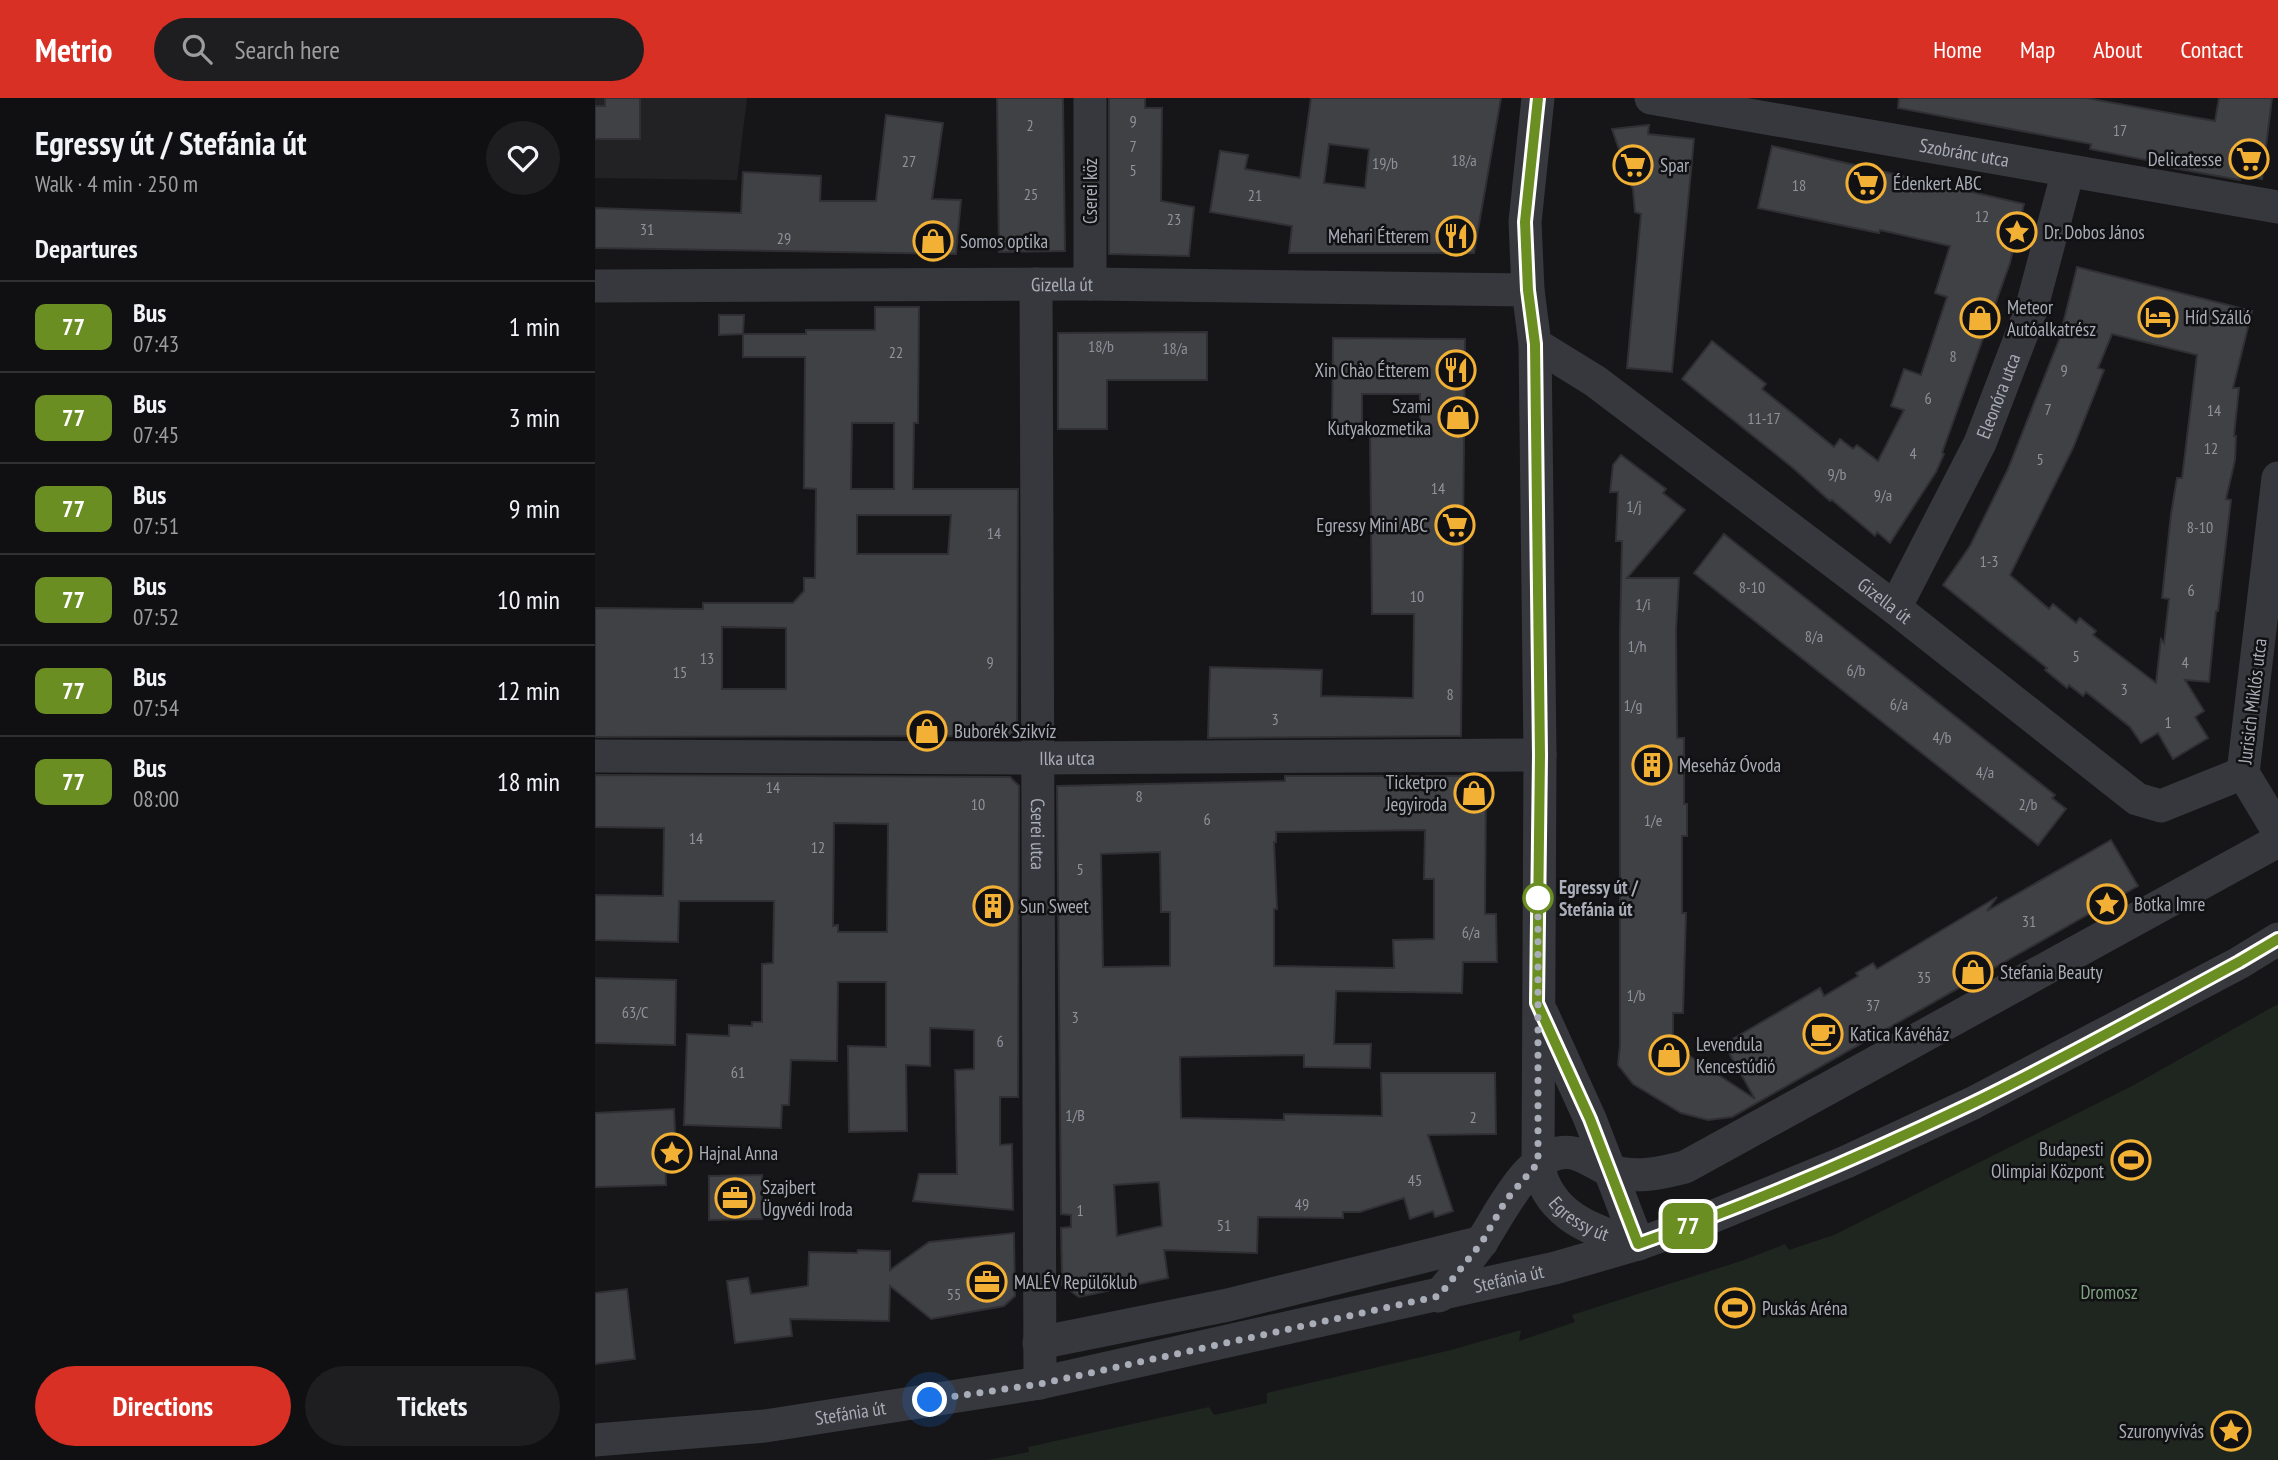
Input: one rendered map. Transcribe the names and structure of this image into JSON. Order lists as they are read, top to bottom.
{
  "streets": {
    "street": [
      "Szobránc utca",
      "Cserei köz",
      "Gizella út",
      "Eleonóra utca",
      "Jurisich Miklós utca",
      "Ilka utca",
      "Cserei utca",
      "Egressy út",
      "Stefánia út"
    ]
  },
  "crossings": [
    ["Szobránc utca", "Eleonóra utca"],
    ["Cserei köz", "Gizella út"],
    ["Gizella út", "Eleonóra utca"],
    ["Gizella út", "Jurisich Miklós utca"],
    ["Gizella út", "Cserei utca"],
    ["Gizella út", "Egressy út"],
    ["Ilka utca", "Cserei utca"],
    ["Ilka utca", "Egressy út"],
    ["Cserei utca", "Stefánia út"],
    ["Egressy út", "Stefánia út"]
  ],
  "parks": ["Dromosz"],
  "places": {
    "supermarket": [
      "Delicatesse",
      "Spar",
      "Édenkert ABC",
      "Egressy Mini ABC"
    ],
    "place": [
      "Dr. Dobos János",
      "Botka Imre",
      "Hajnal Anna",
      "Szuronyvívás"
    ],
    "restaurant": ["Mehari Étterem", "Xin Chào Étterem"],
    "shop": [
      "Somos optika",
      "Meteor Autóalkatrész",
      "Szami Kutyakozmetika",
      "Buborék Szikvíz",
      "Ticketpro Jegyiroda",
      "Stefania Beauty",
      "Levendula Kencestúdió"
    ],
    "hotel": ["Híd Szálló"],
    "building": ["Meseház Óvoda", "Sun Sweet"],
    "other": ["Egressy út / Stefánia út"],
    "cafe": ["Katica Kávéház"],
    "sports": ["Budapesti Olimpiai Központ", "Puskás Aréna"],
    "office": ["Szajbert Ügyvédi Iroda", "MALÉV Repülőklub"]
  },
  "lines": ["bus line 77"],
  "house_numbers": [
    "9",
    "2",
    "17",
    "7",
    "18/a",
    "27",
    "19/b",
    "5",
    "18",
    "25",
    "21",
    "12",
    "23",
    "31",
    "29",
    "18/b",
    "18/a",
    "22",
    "8",
    "9",
    "6",
    "7",
    "14",
    "11-17",
    "12",
    "4",
    "5",
    "9/b",
    "14",
    "9/a",
    "1/j",
    "8-10",
    "14",
    "1-3",
    "8-10",
    "6",
    "10",
    "1/i",
    "8/a",
    "1/h",
    "5",
    "13",
    "9",
    "4",
    "6/b",
    "15",
    "3",
    "8",
    "6/a",
    "1/g",
    "3",
    "1",
    "4/b",
    "4/a",
    "14",
    "8",
    "10",
    "2/b",
    "6",
    "1/e",
    "14",
    "12",
    "5",
    "31",
    "6/a",
    "35",
    "1/b",
    "37",
    "63/C",
    "3",
    "6",
    "61",
    "1/B",
    "2",
    "45",
    "49",
    "1",
    "51",
    "55"
  ],
  "page": {
    "header": "Metrio",
    "search": "Search here",
    "nav": [
      "Home",
      "Map",
      "About",
      "Contact"
    ],
    "heading": [
      ["Egressy út / Stefánia út", "Walk · 4 min · 250 m"],
      "Departures"
    ],
    "on_map": "77",
    "list": [
      {
        "mark": "77",
        "name": "Bus",
        "note": "07:43",
        "value": "1 min"
      },
      {
        "mark": "77",
        "name": "Bus",
        "note": "07:45",
        "value": "3 min"
      },
      {
        "mark": "77",
        "name": "Bus",
        "note": "07:51",
        "value": "9 min"
      },
      {
        "mark": "77",
        "name": "Bus",
        "note": "07:52",
        "value": "10 min"
      },
      {
        "mark": "77",
        "name": "Bus",
        "note": "07:54",
        "value": "12 min"
      },
      {
        "mark": "77",
        "name": "Bus",
        "note": "08:00",
        "value": "18 min"
      }
    ],
    "buttons": ["Directions", "Tickets"]
  }
}
